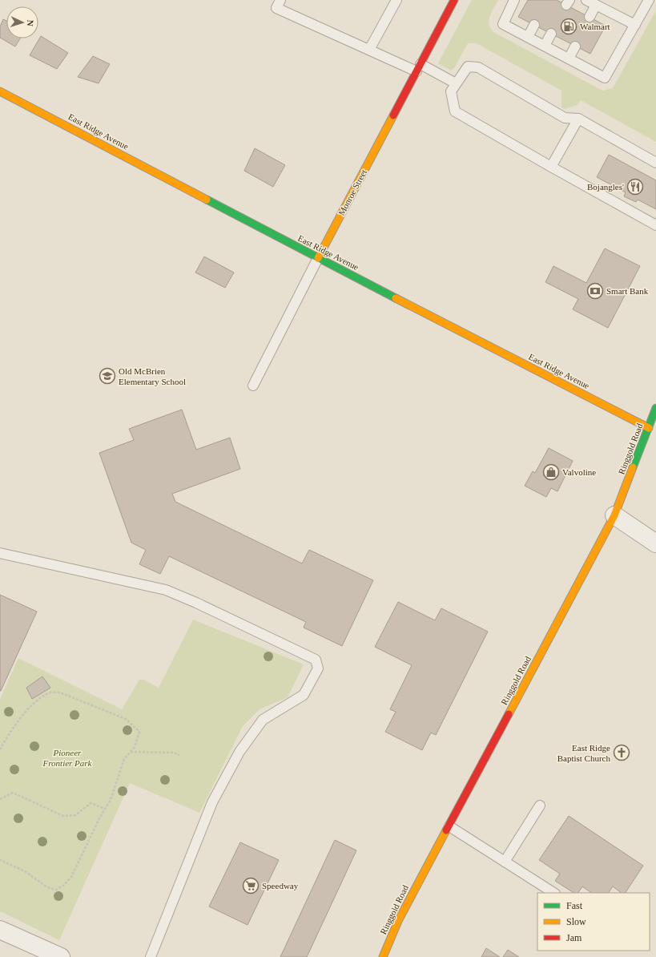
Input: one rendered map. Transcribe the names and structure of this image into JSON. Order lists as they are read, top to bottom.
{
  "streets": {
    "street": ["East Ridge Avenue", "Monroe Street", "Ringgold Road"]
  },
  "crossings": [
    ["East Ridge Avenue", "Monroe Street"],
    ["East Ridge Avenue", "Ringgold Road"]
  ],
  "parks": ["Pioneer Frontier Park"],
  "places": {
    "fuel station": ["Walmart"],
    "restaurant": ["Bojangles'"],
    "bank": ["Smart Bank"],
    "school or university": ["Old McBrien Elementary School"],
    "shop": ["Valvoline"],
    "church": ["East Ridge Baptist Church"],
    "supermarket": ["Speedway"]
  },
  "legend": ["Fast", "Slow", "Jam"],
  "north": "right"
}
